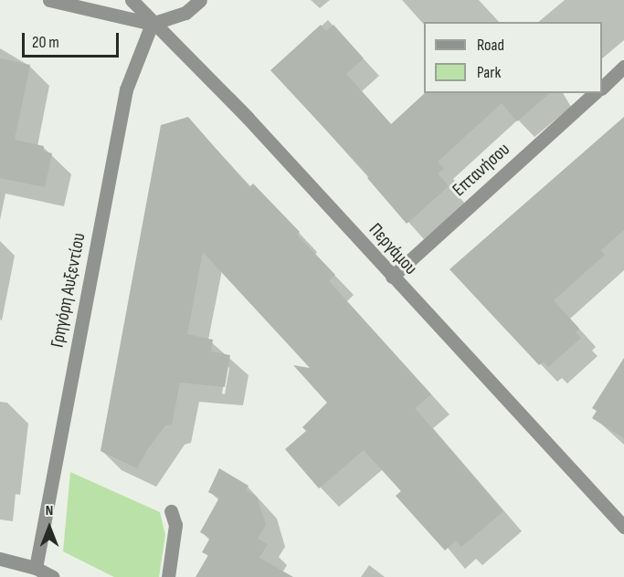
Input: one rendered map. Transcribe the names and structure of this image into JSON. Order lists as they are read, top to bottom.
{
  "streets": {
    "street": ["Επτανήσου", "Περγάμου", "Γρηγόρη Αυξεντίου"]
  },
  "crossings": [
    ["Επτανήσου", "Περγάμου"],
    ["Περγάμου", "Γρηγόρη Αυξεντίου"]
  ],
  "legend": ["Road", "Park"],
  "scale_bar": "20 m",
  "north": "top"
}
